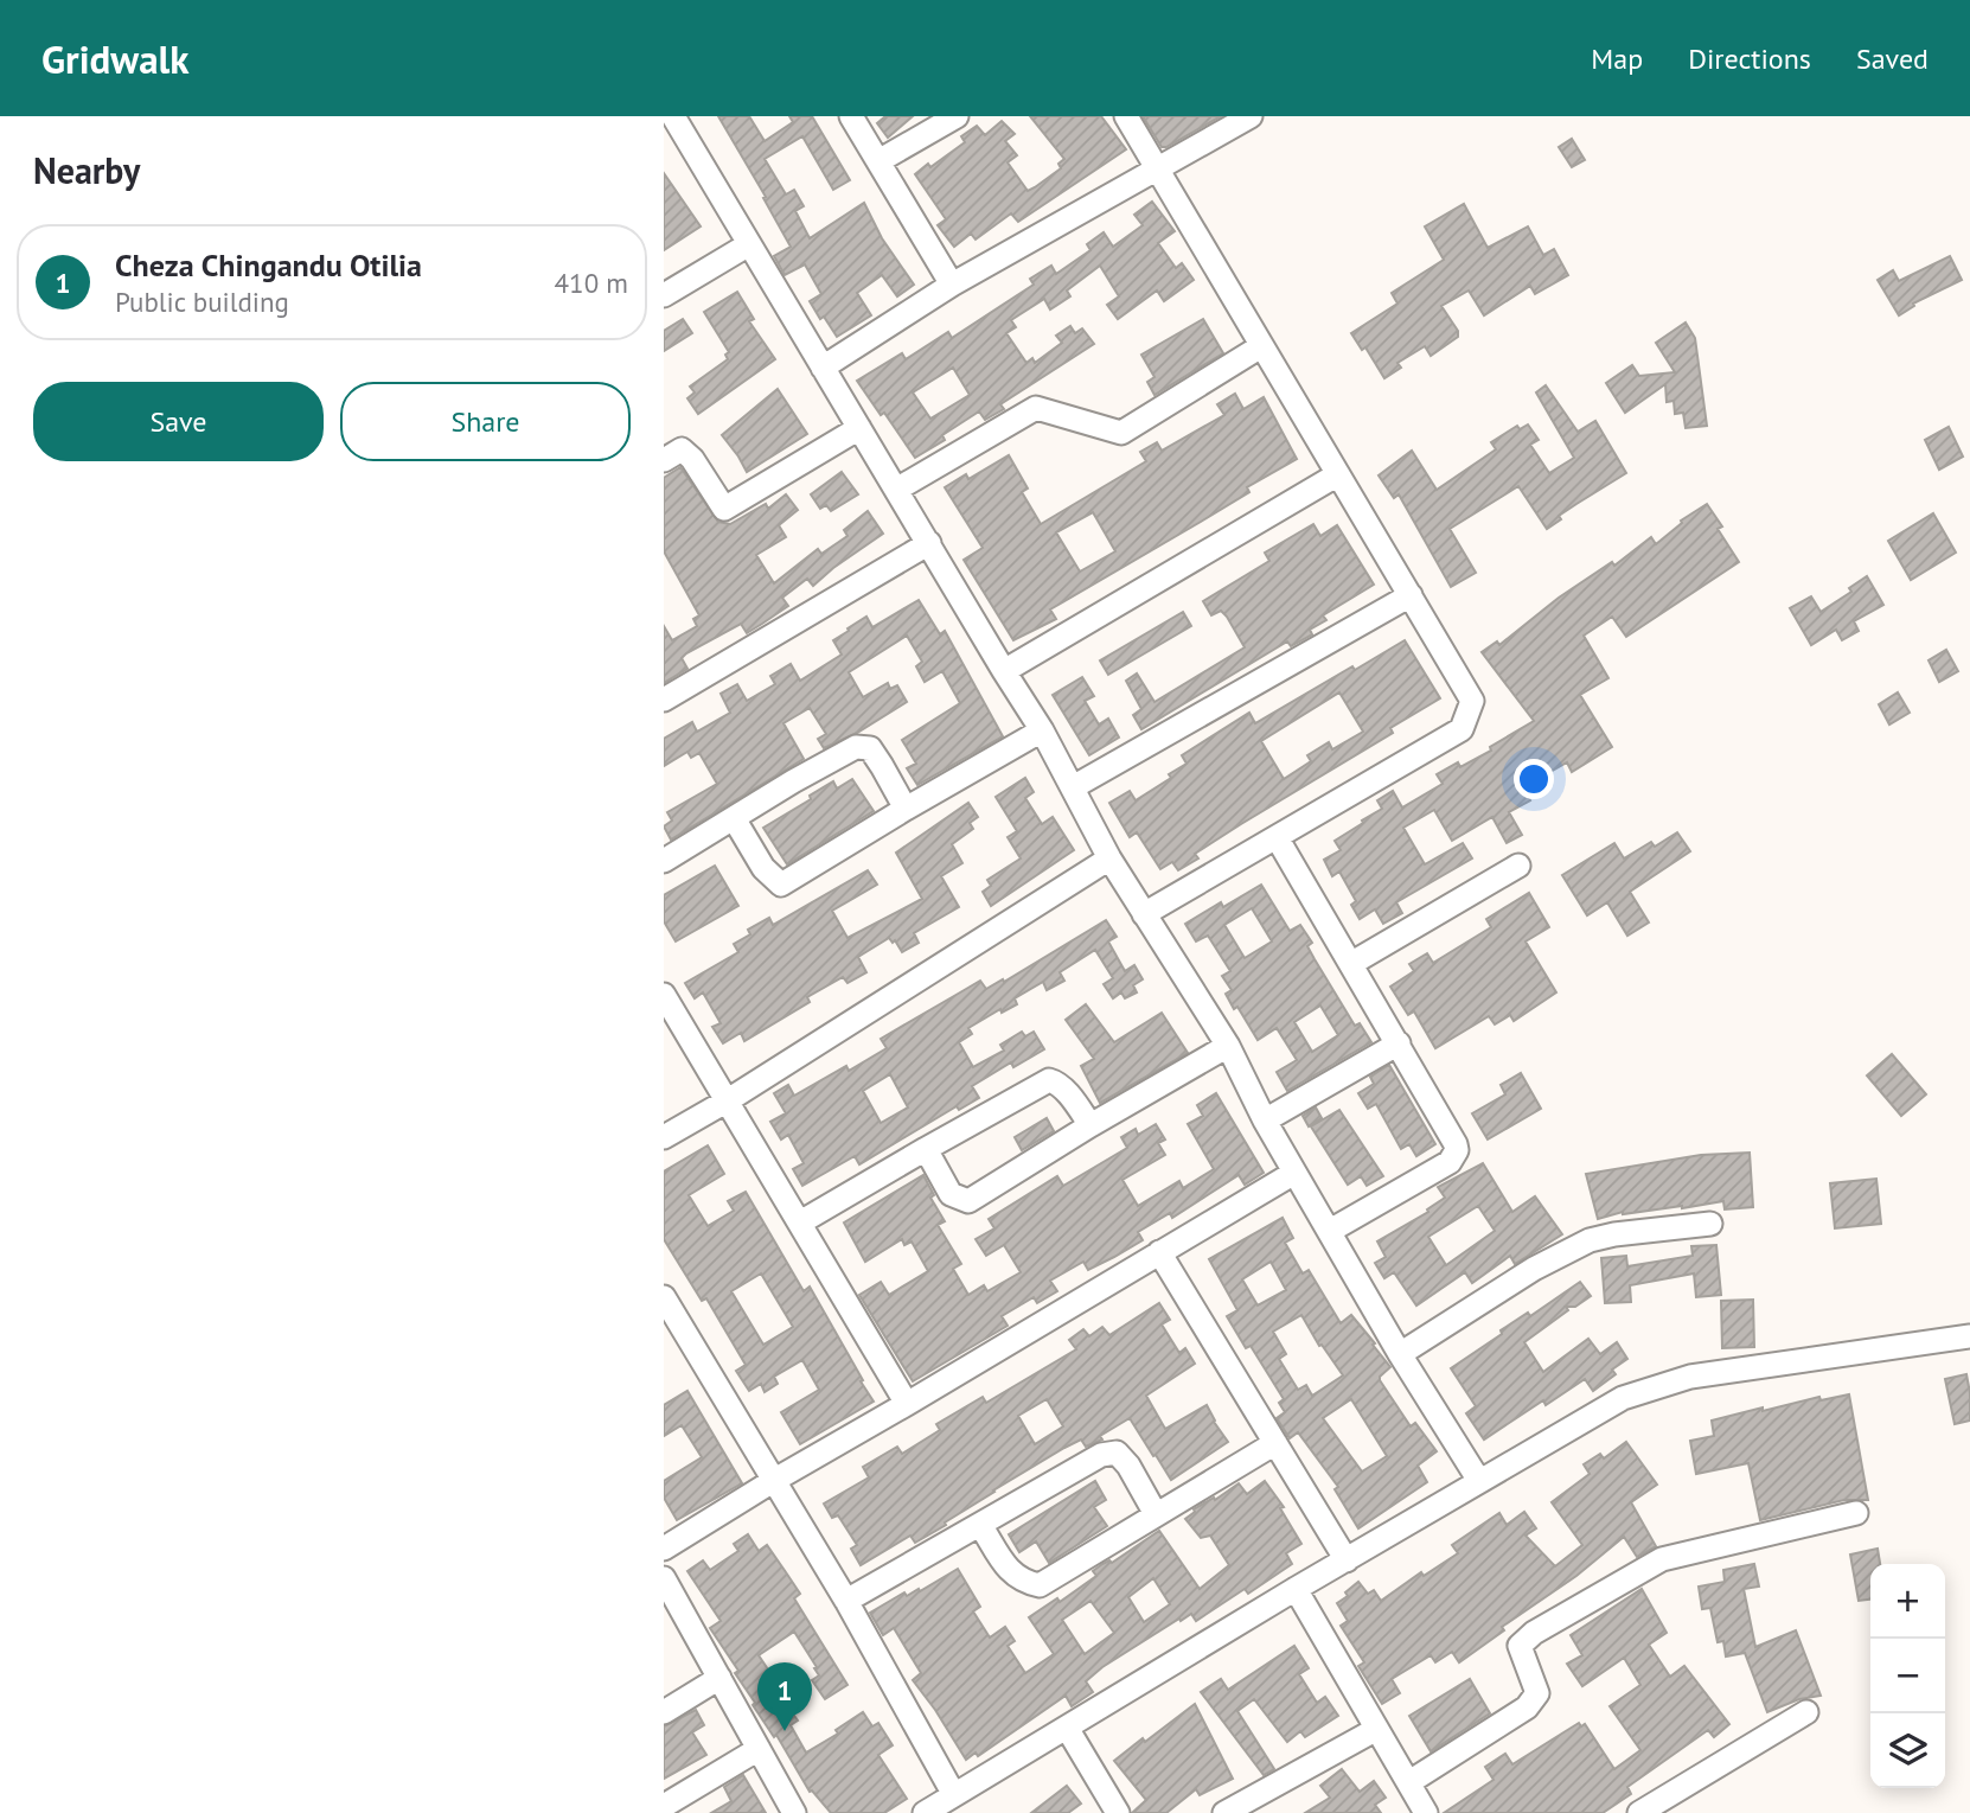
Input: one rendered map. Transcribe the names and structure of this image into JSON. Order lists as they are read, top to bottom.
{
  "page": {
    "header": "Gridwalk",
    "nav": ["Map", "Directions", "Saved"],
    "heading": "Nearby",
    "list": [
      {
        "mark": "1",
        "name": "Cheza Chingandu Otilia",
        "note": "Public building",
        "value": "410 m"
      }
    ],
    "buttons": ["Save", "Share"],
    "map_buttons": ["+", "−"],
    "pins": "1"
  }
}
